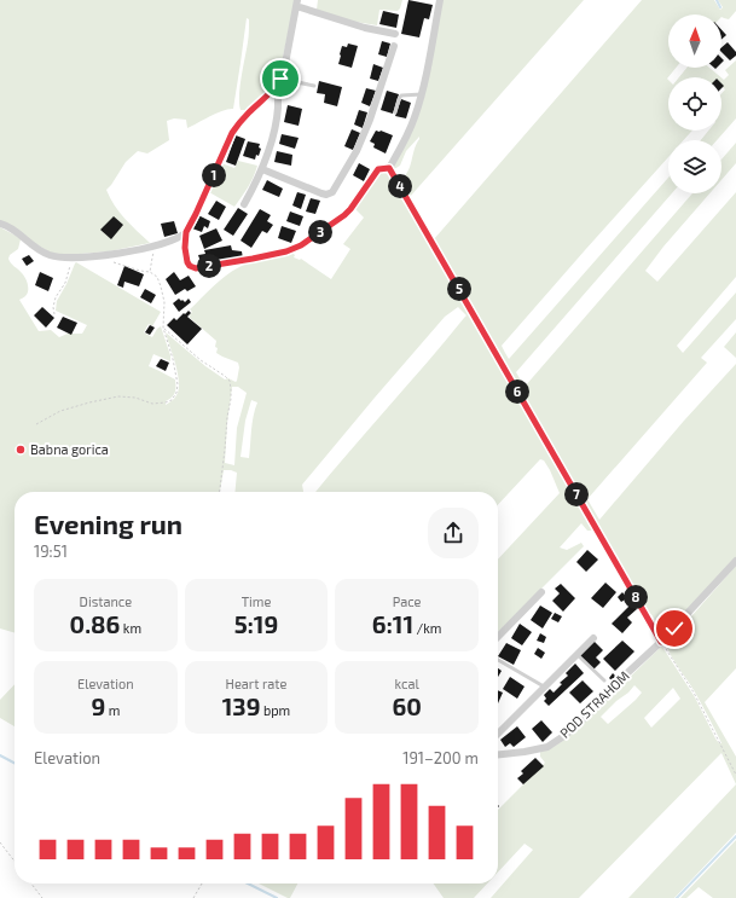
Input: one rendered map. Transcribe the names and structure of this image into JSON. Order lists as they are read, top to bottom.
{
  "streets": {
    "street": ["POD STRAHOM"]
  },
  "places": ["Babna gorica"],
  "north": "top",
  "page": {
    "pins": [
      "1",
      "4",
      "3",
      "2",
      "5",
      "6",
      "7",
      "8"
    ],
    "heading": ["Evening run", "19:51"],
    "stats": [
      ["Distance", "0.86 km"],
      ["Time", "5:19"],
      ["Pace", "6:11 /km"],
      ["Elevation", "9 m"],
      ["Heart rate", "139 bpm"],
      ["kcal", "60"]
    ],
    "chart": ["Elevation", "191–200 m"]
  }
}
